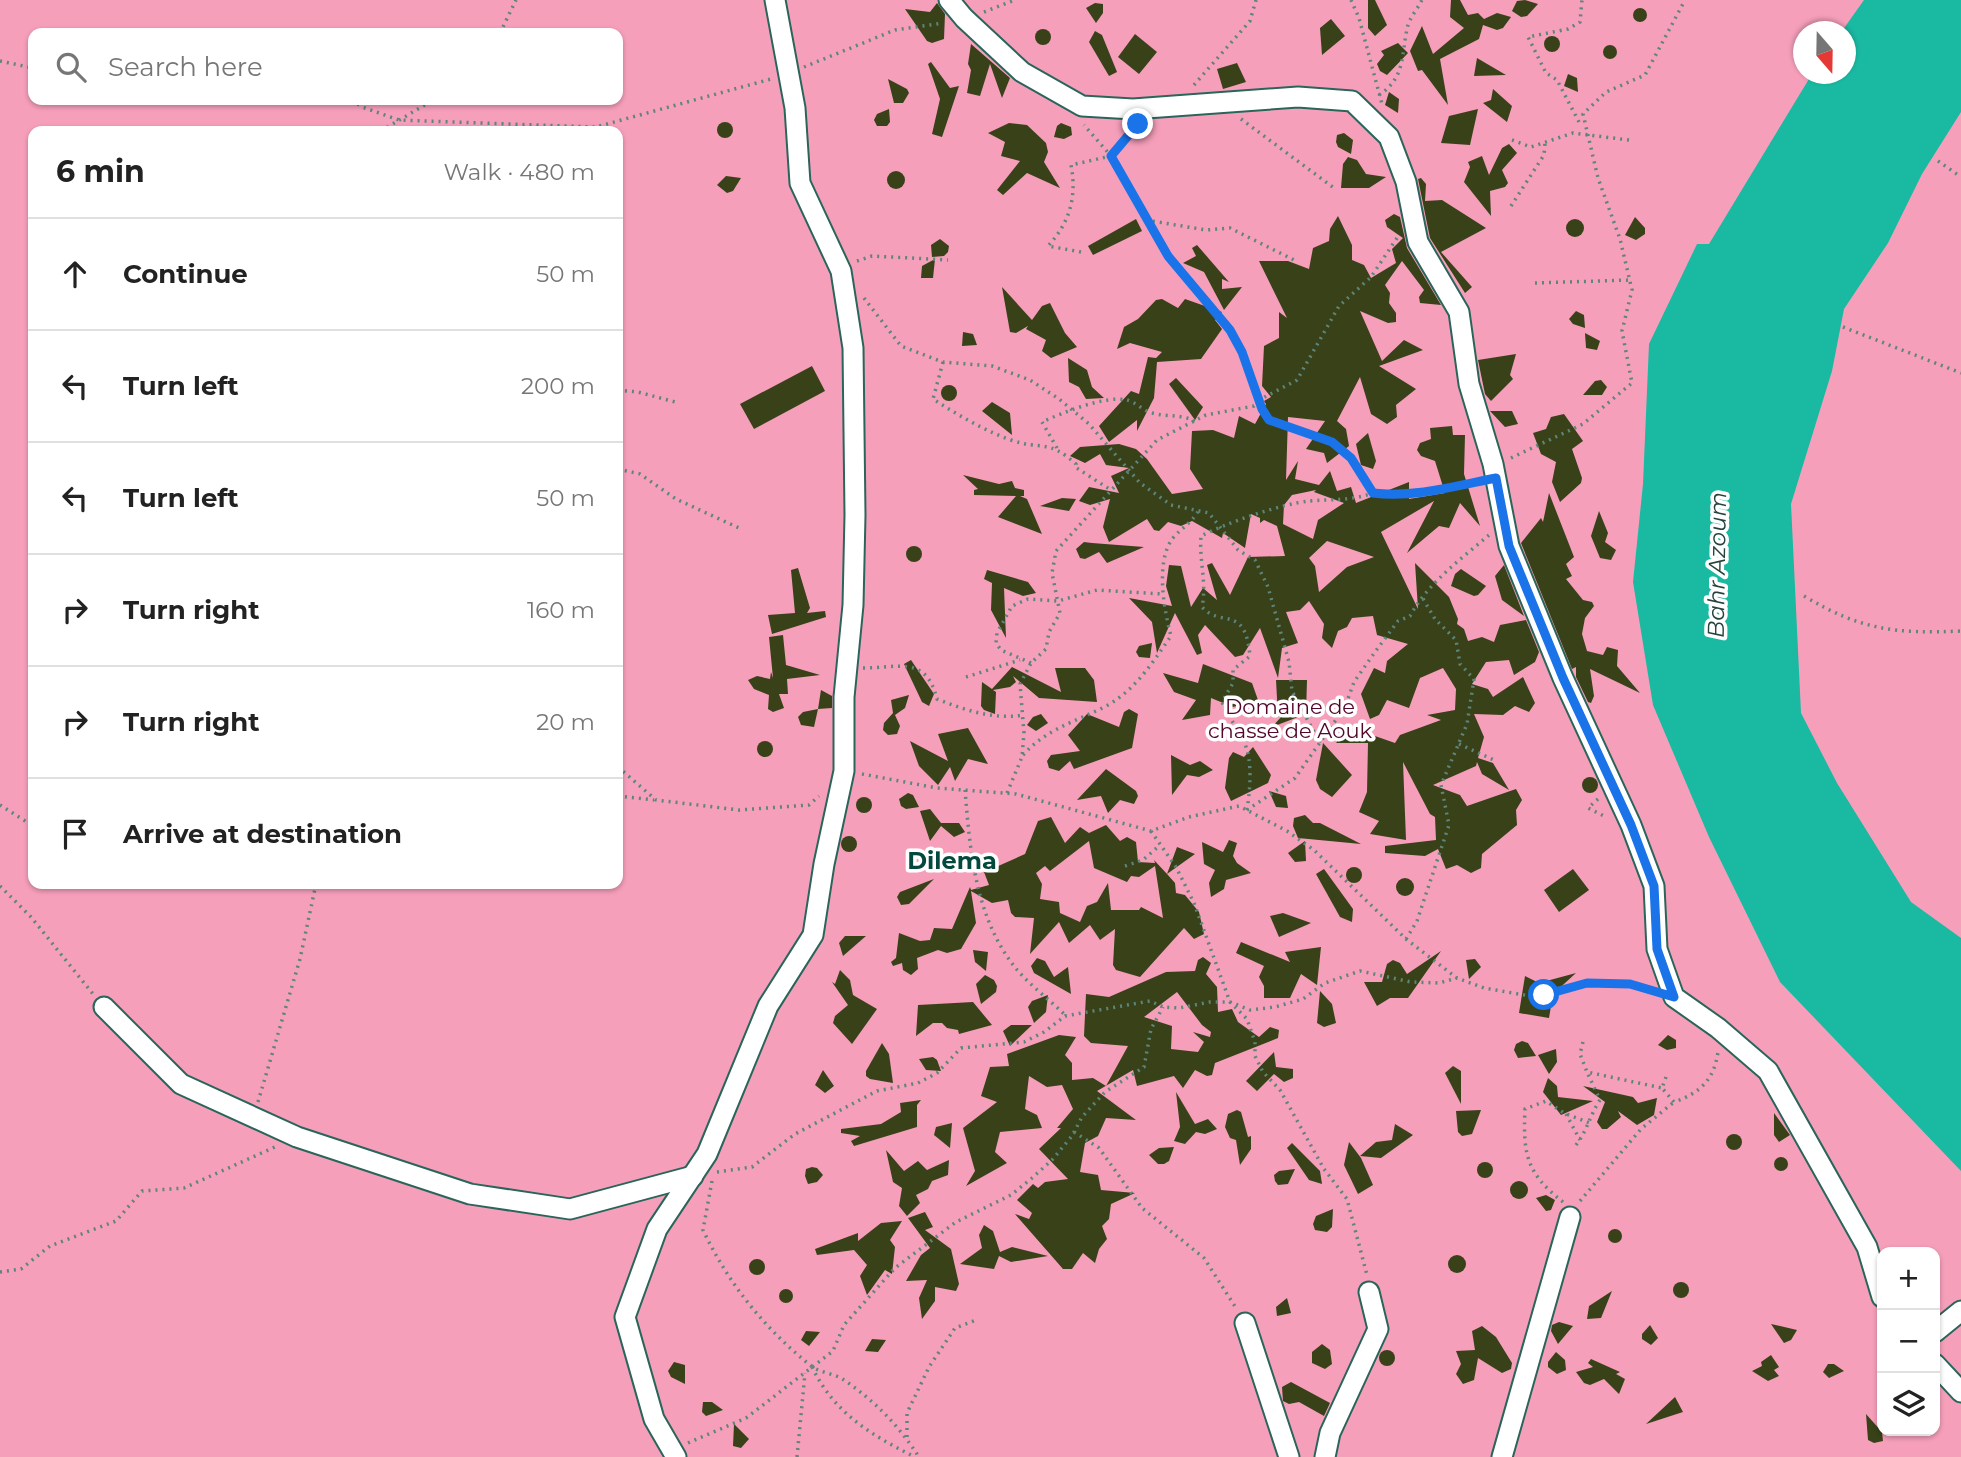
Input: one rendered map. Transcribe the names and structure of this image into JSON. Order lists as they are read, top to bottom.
{
  "districts": ["Dilema"],
  "water": ["Bahr Azoum"],
  "parks": ["Domaine de chasse de Aouk"],
  "north": "bottom",
  "page": {
    "search": "Search here",
    "heading": ["6 min", "Walk · 480 m"],
    "list": [
      ["Continue", "50 m"],
      ["Turn left", "200 m"],
      ["Turn left", "50 m"],
      ["Turn right", "160 m"],
      ["Turn right", "20 m"],
      "Arrive at destination"
    ],
    "map_buttons": ["+", "−"]
  }
}
